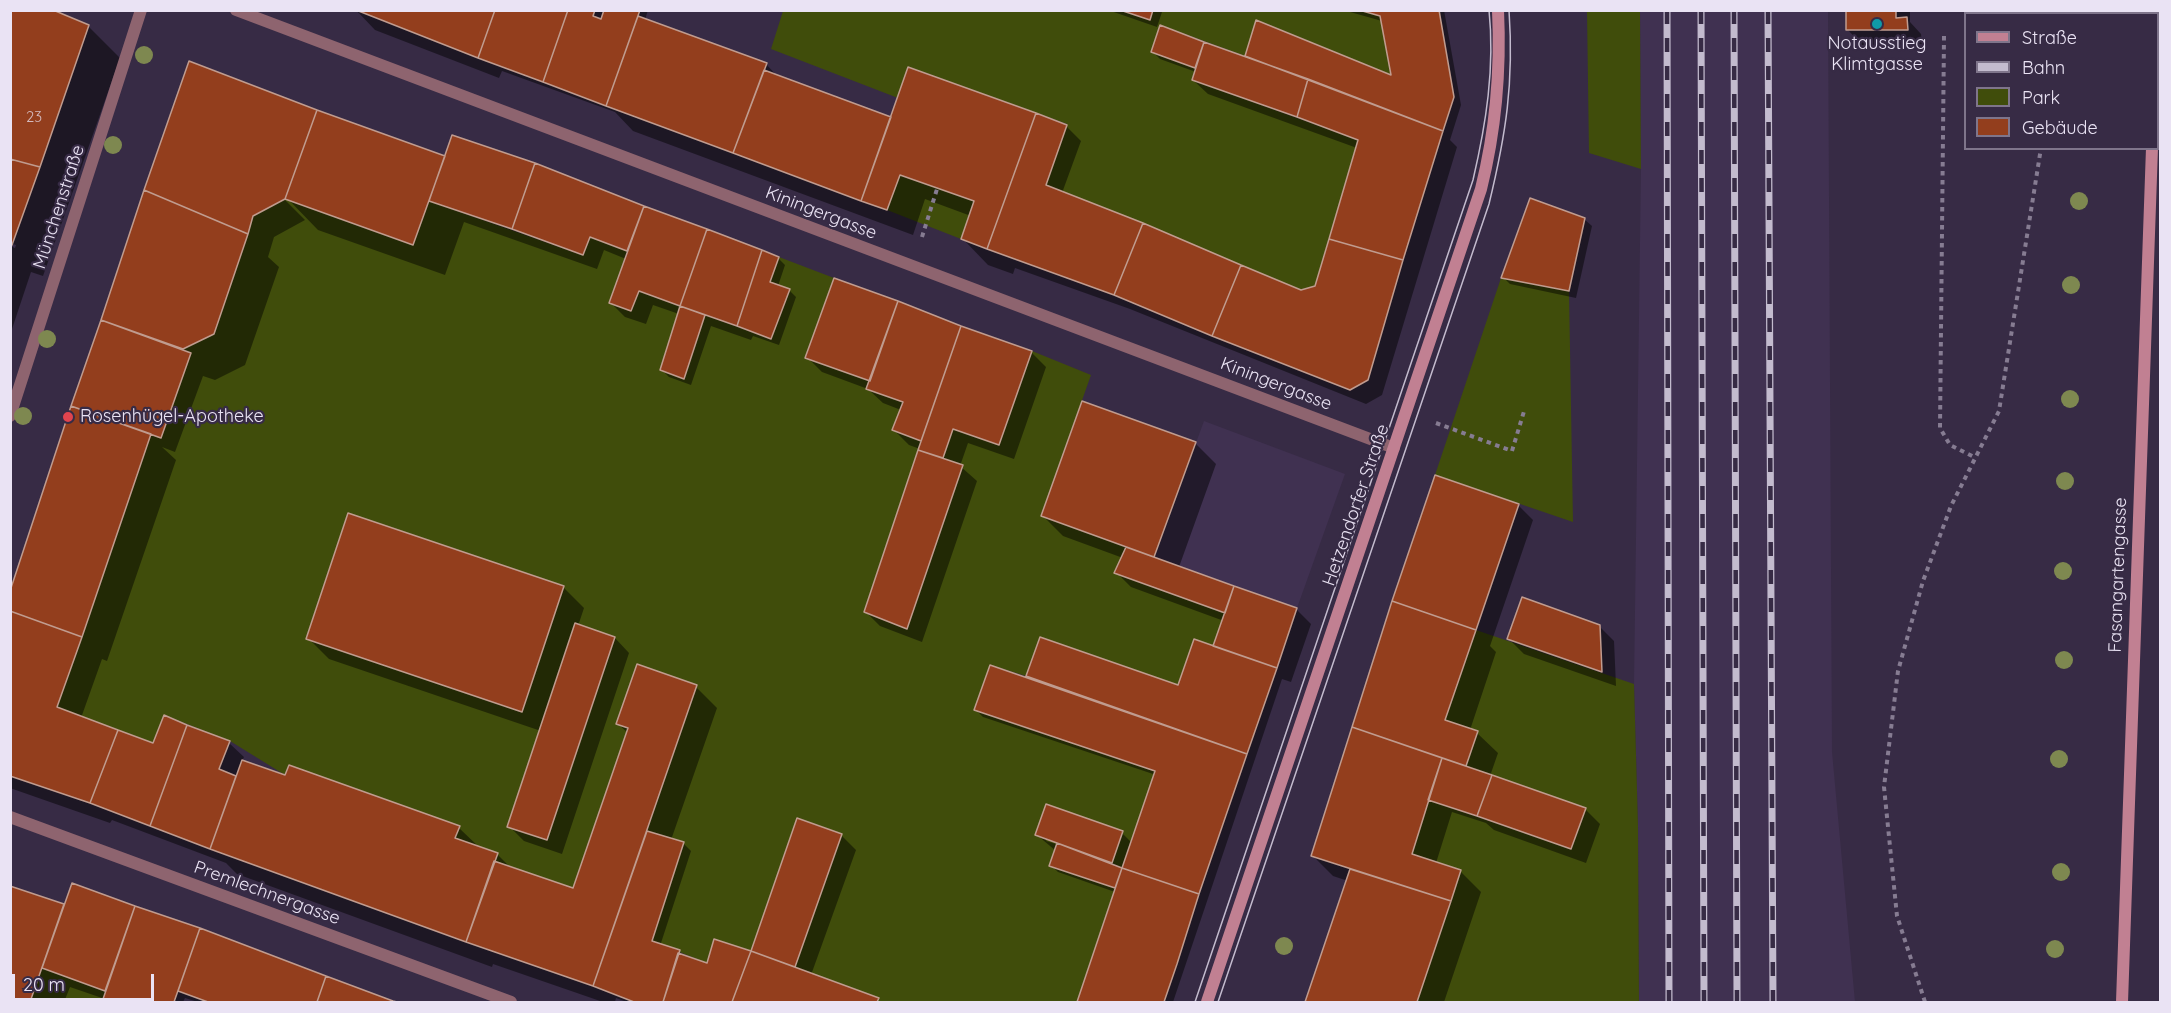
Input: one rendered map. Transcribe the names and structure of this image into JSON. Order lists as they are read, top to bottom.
{
  "streets": {
    "main road": ["Hetzendorfer Straße", "Fasangartengasse"],
    "street": ["Münchenstraße", "Kiningergasse", "Premlechnergasse"]
  },
  "crossings": [
    ["Kiningergasse", "Hetzendorfer Straße"]
  ],
  "places": ["Notausstieg Klimtgasse", "Rosenhügel-Apotheke"],
  "house_numbers": ["23"],
  "legend": [
    "Straße",
    "Bahn",
    "Park",
    "Gebäude"
  ],
  "scale_bar": "20 m"
}
